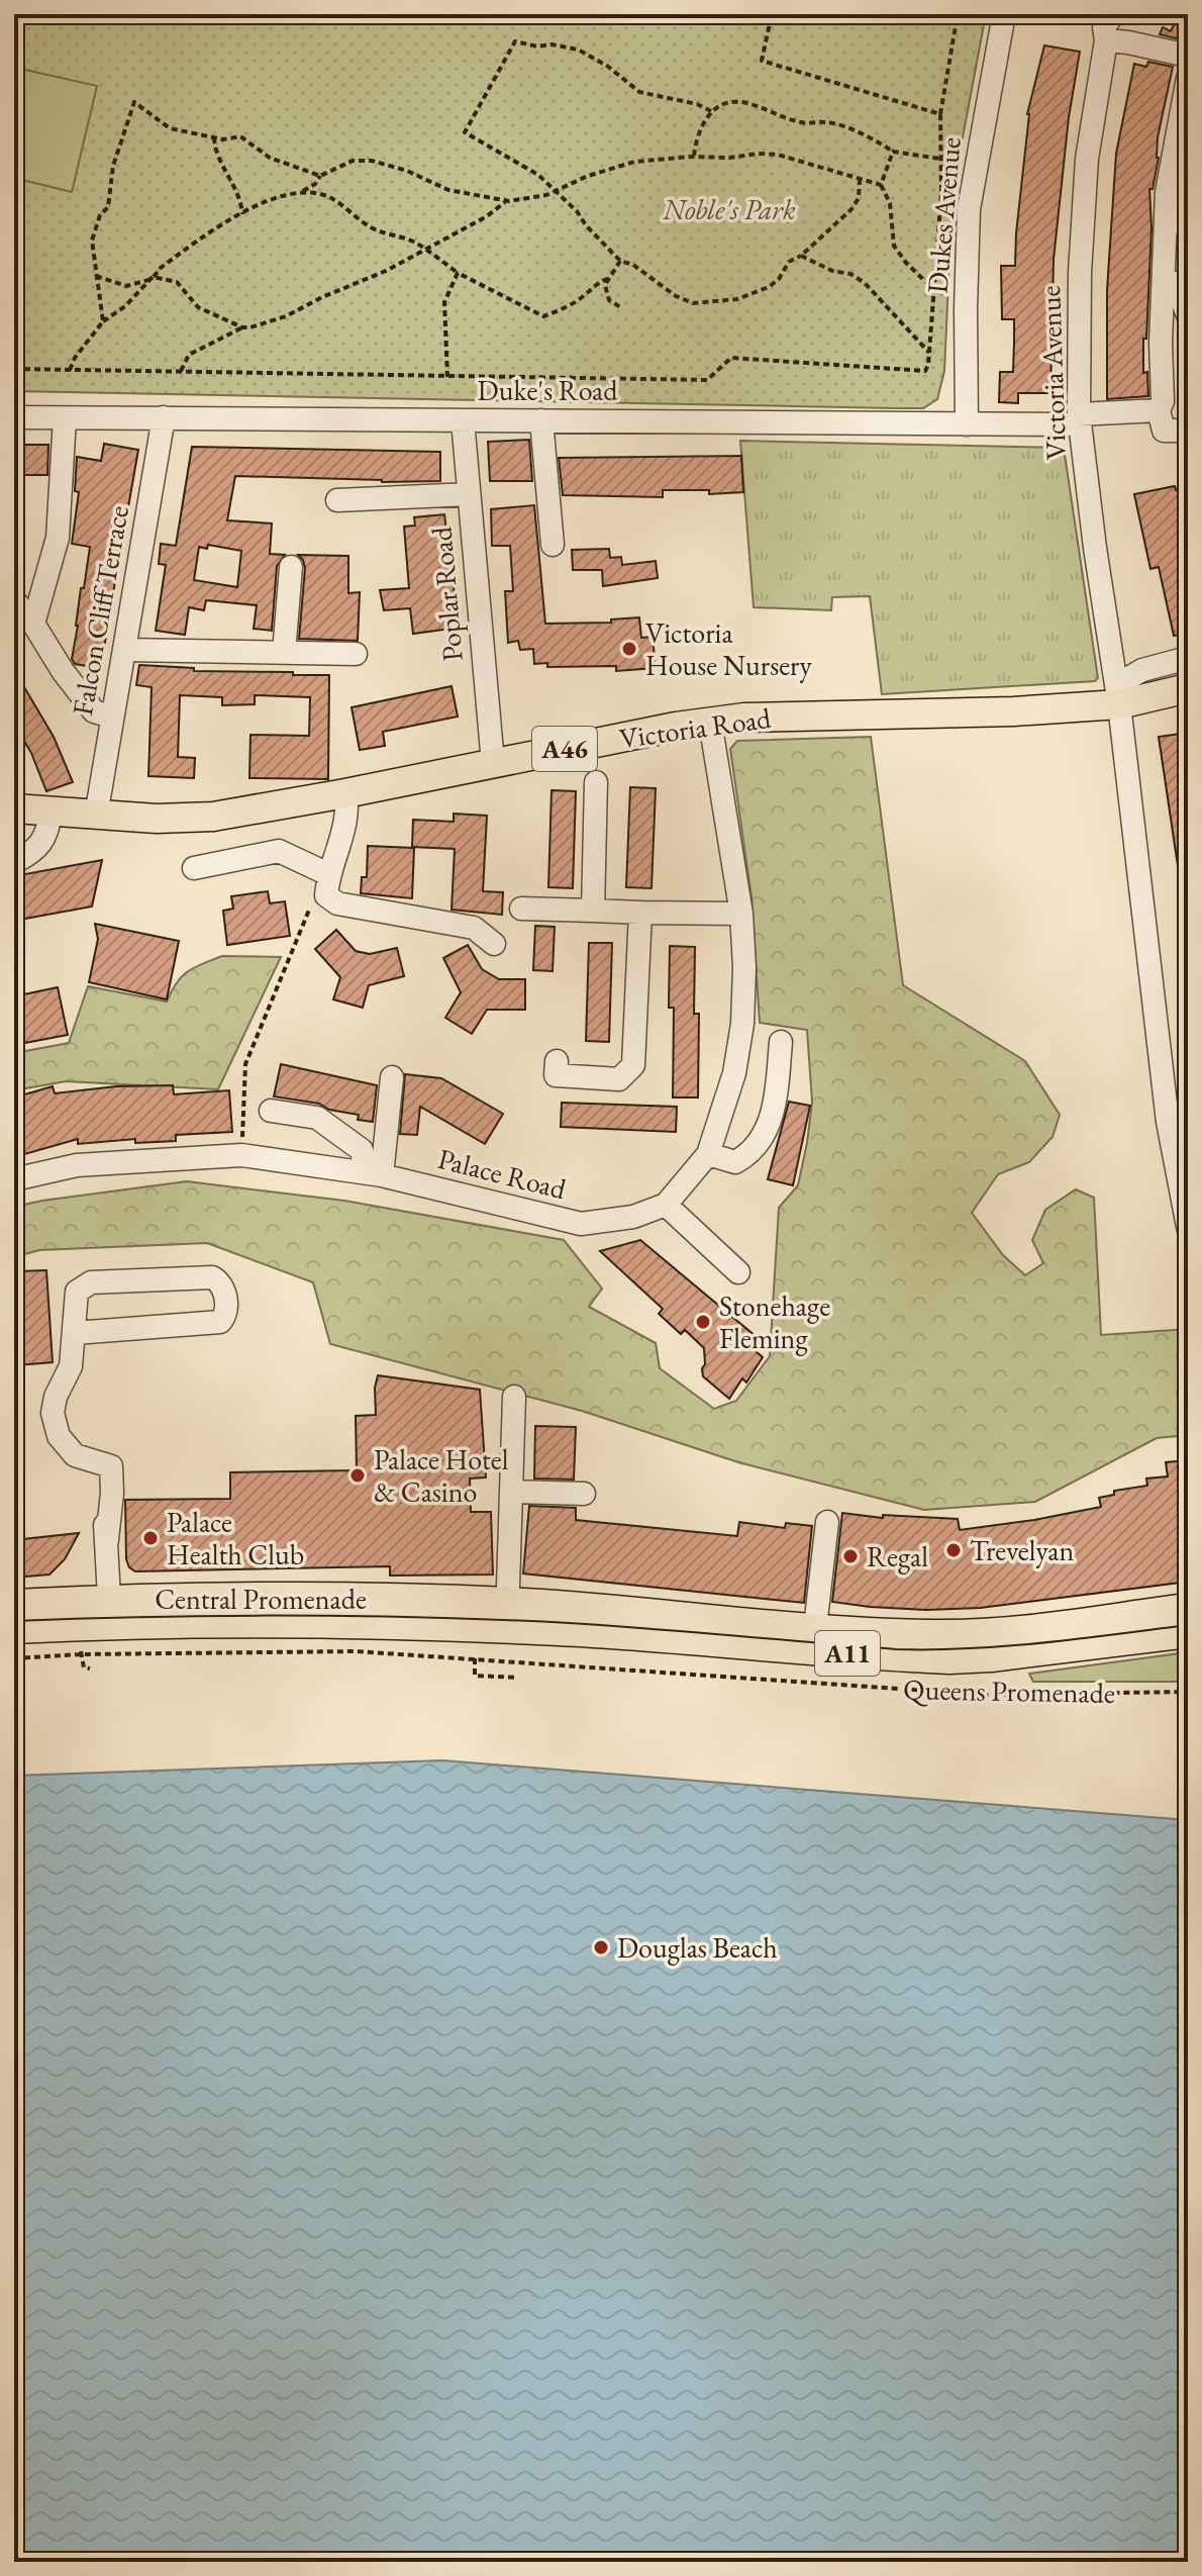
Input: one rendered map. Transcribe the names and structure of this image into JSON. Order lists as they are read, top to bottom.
{
  "streets": {
    "main road": [
      "Victoria Road",
      "A46",
      "Central Promenade",
      "A11",
      "Queens Promenade"
    ],
    "street": [
      "Dukes Avenue",
      "Victoria Avenue",
      "Duke's Road",
      "Poplar Road",
      "Falcon Cliff Terrace",
      "Palace Road"
    ]
  },
  "crossings": [
    ["Dukes Avenue", "Duke's Road"],
    ["Victoria Avenue", "Duke's Road"],
    ["Victoria Avenue", "Victoria Road"],
    ["Duke's Road", "Poplar Road"],
    ["Duke's Road", "Falcon Cliff Terrace"],
    ["Poplar Road", "Victoria Road"],
    ["Falcon Cliff Terrace", "Victoria Road"],
    ["Central Promenade", "Queens Promenade"]
  ],
  "parks": ["Noble's Park"],
  "places": [
    "Victoria House Nursery",
    "Stonehage Fleming",
    "Palace Hotel & Casino",
    "Palace Health Club",
    "Trevelyan",
    "Regal",
    "Douglas Beach"
  ]
}
